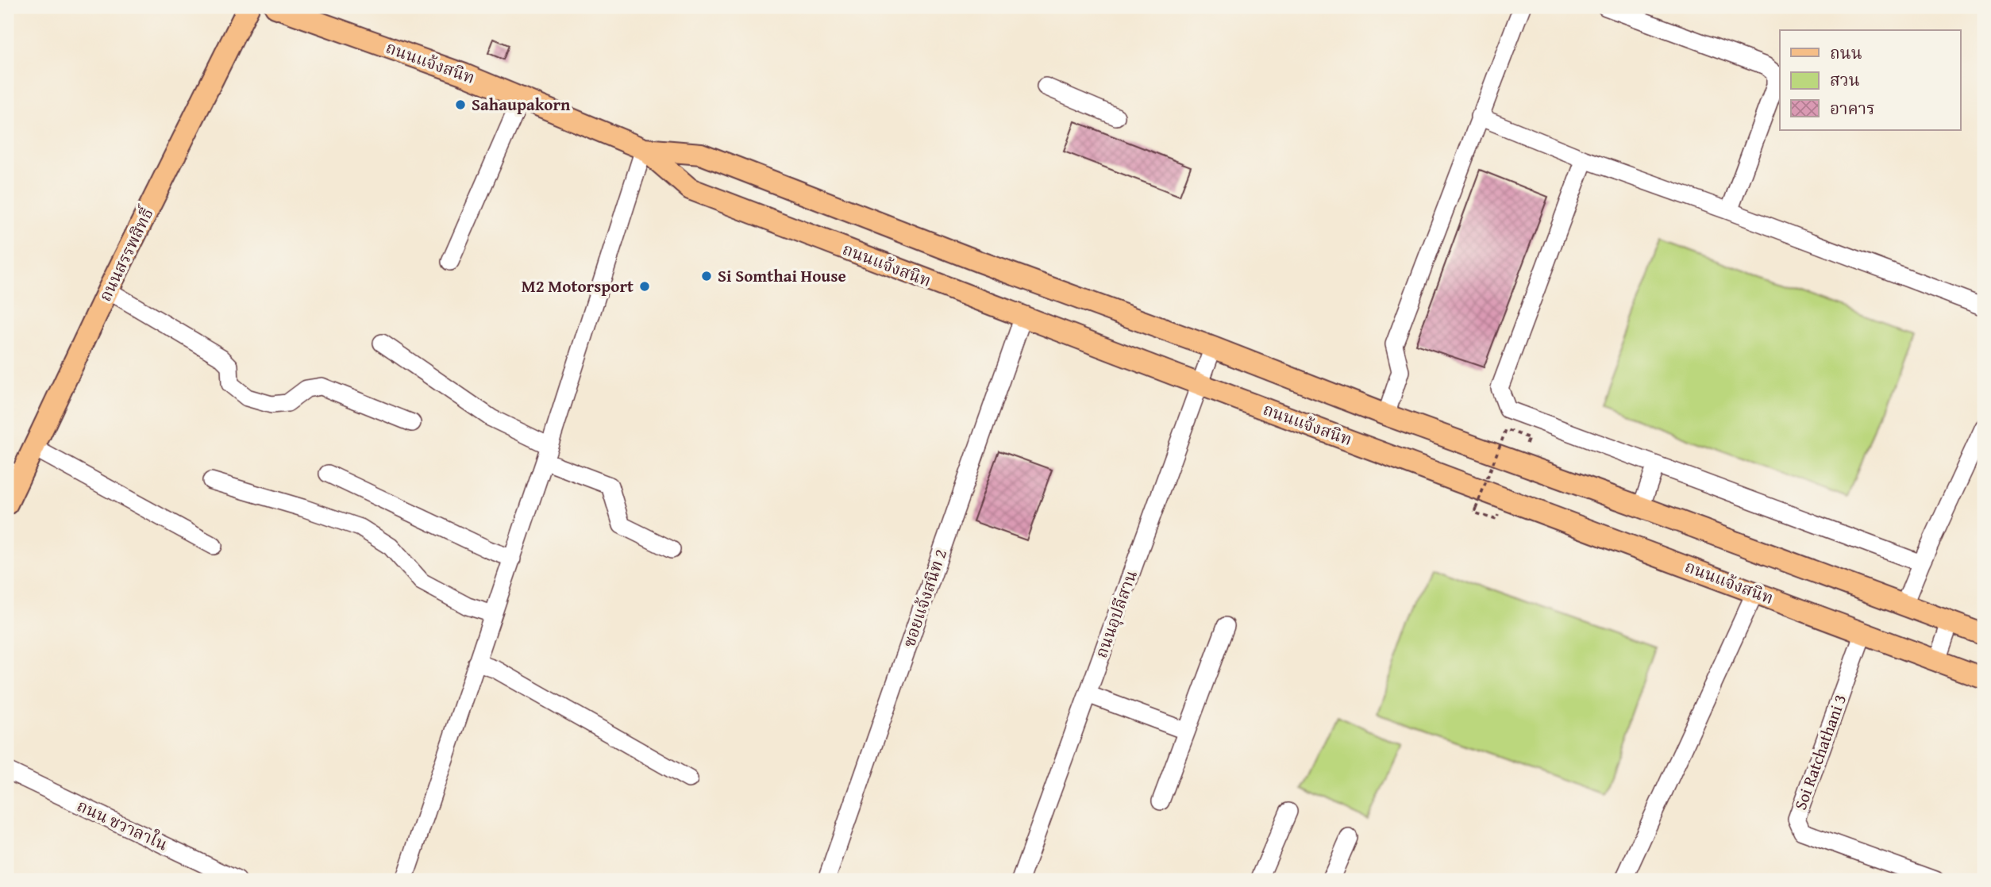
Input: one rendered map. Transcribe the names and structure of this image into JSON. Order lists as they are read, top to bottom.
{
  "streets": {
    "main road": ["ถนนแจ้งสนิท", "ถนนสรรพสิทธิ์"],
    "street": [
      "ซอยแจ้งสนิท 2",
      "ถนนอุปลีสาน",
      "Soi Ratchathani 3",
      "ถนน ชวาลาใน"
    ]
  },
  "crossings": [
    ["ถนนแจ้งสนิท", "ซอยแจ้งสนิท 2"],
    ["ถนนแจ้งสนิท", "ถนนอุปลีสาน"],
    ["ถนนแจ้งสนิท", "Soi Ratchathani 3"]
  ],
  "places": ["Sahaupakorn", "Si Somthai House", "M2 Motorsport"],
  "legend": ["ถนน", "สวน", "อาคาร"]
}
